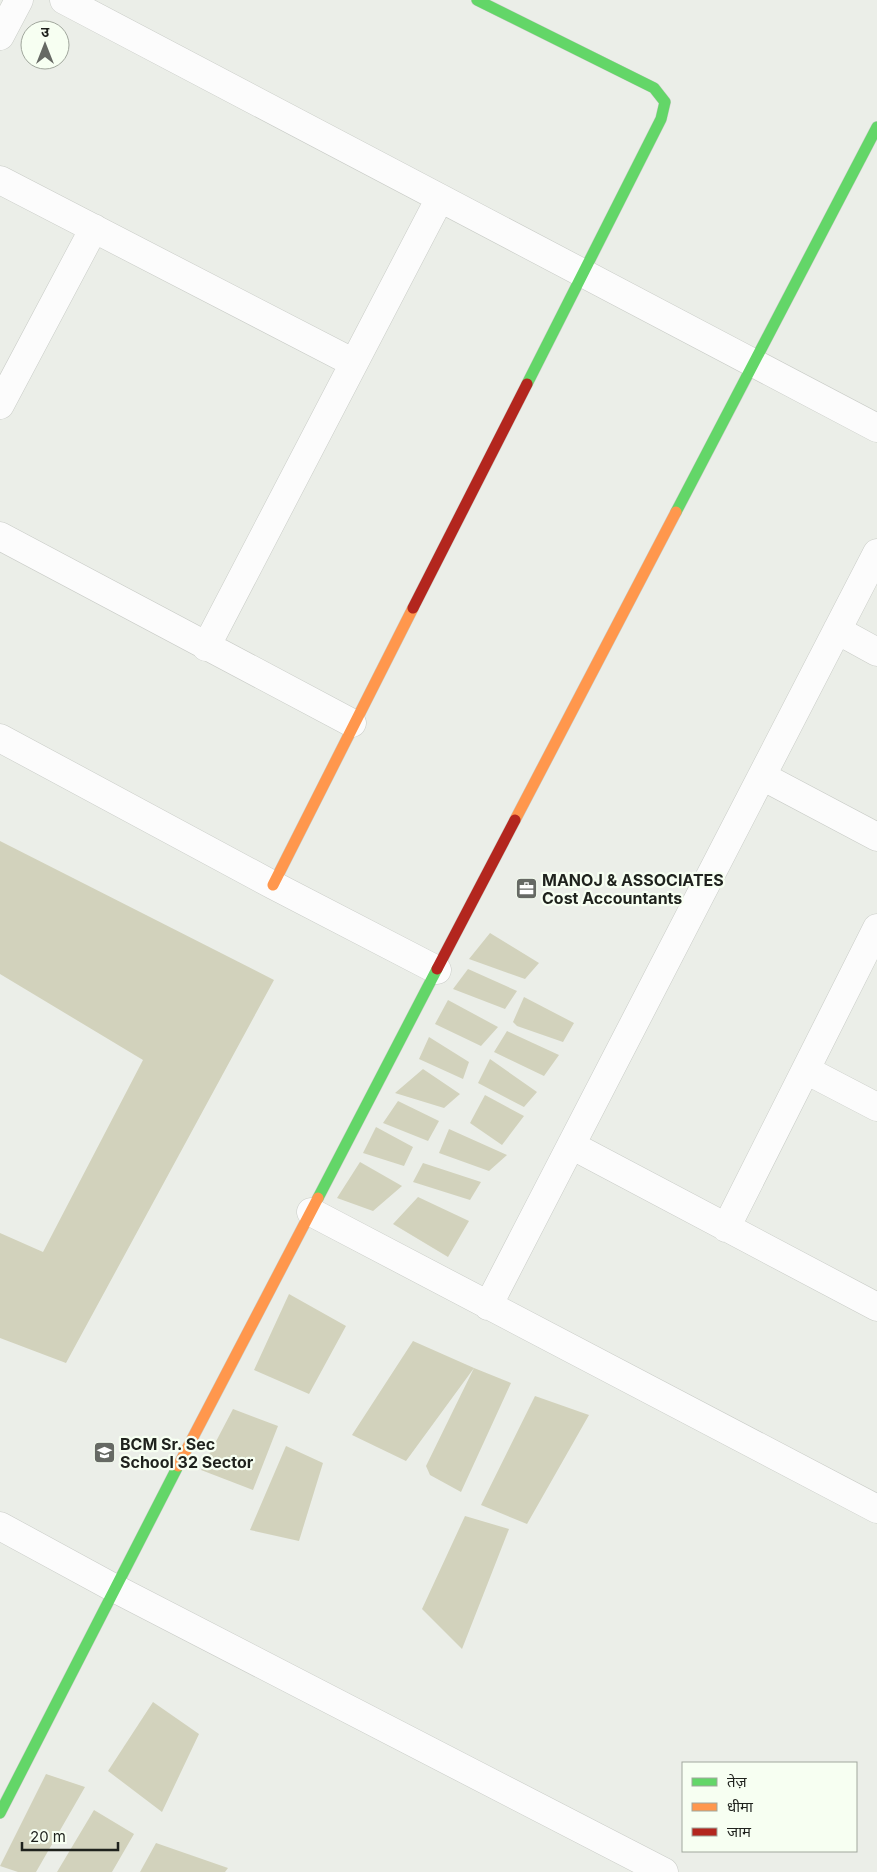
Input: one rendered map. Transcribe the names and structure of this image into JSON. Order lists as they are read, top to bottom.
{
  "places": {
    "office": ["MANOJ & ASSOCIATES Cost Accountants"],
    "school or university": ["BCM Sr. Sec School 32 Sector"]
  },
  "legend": ["तेज़", "धीमा", "जाम"],
  "scale_bar": "20 m",
  "north": "top"
}
